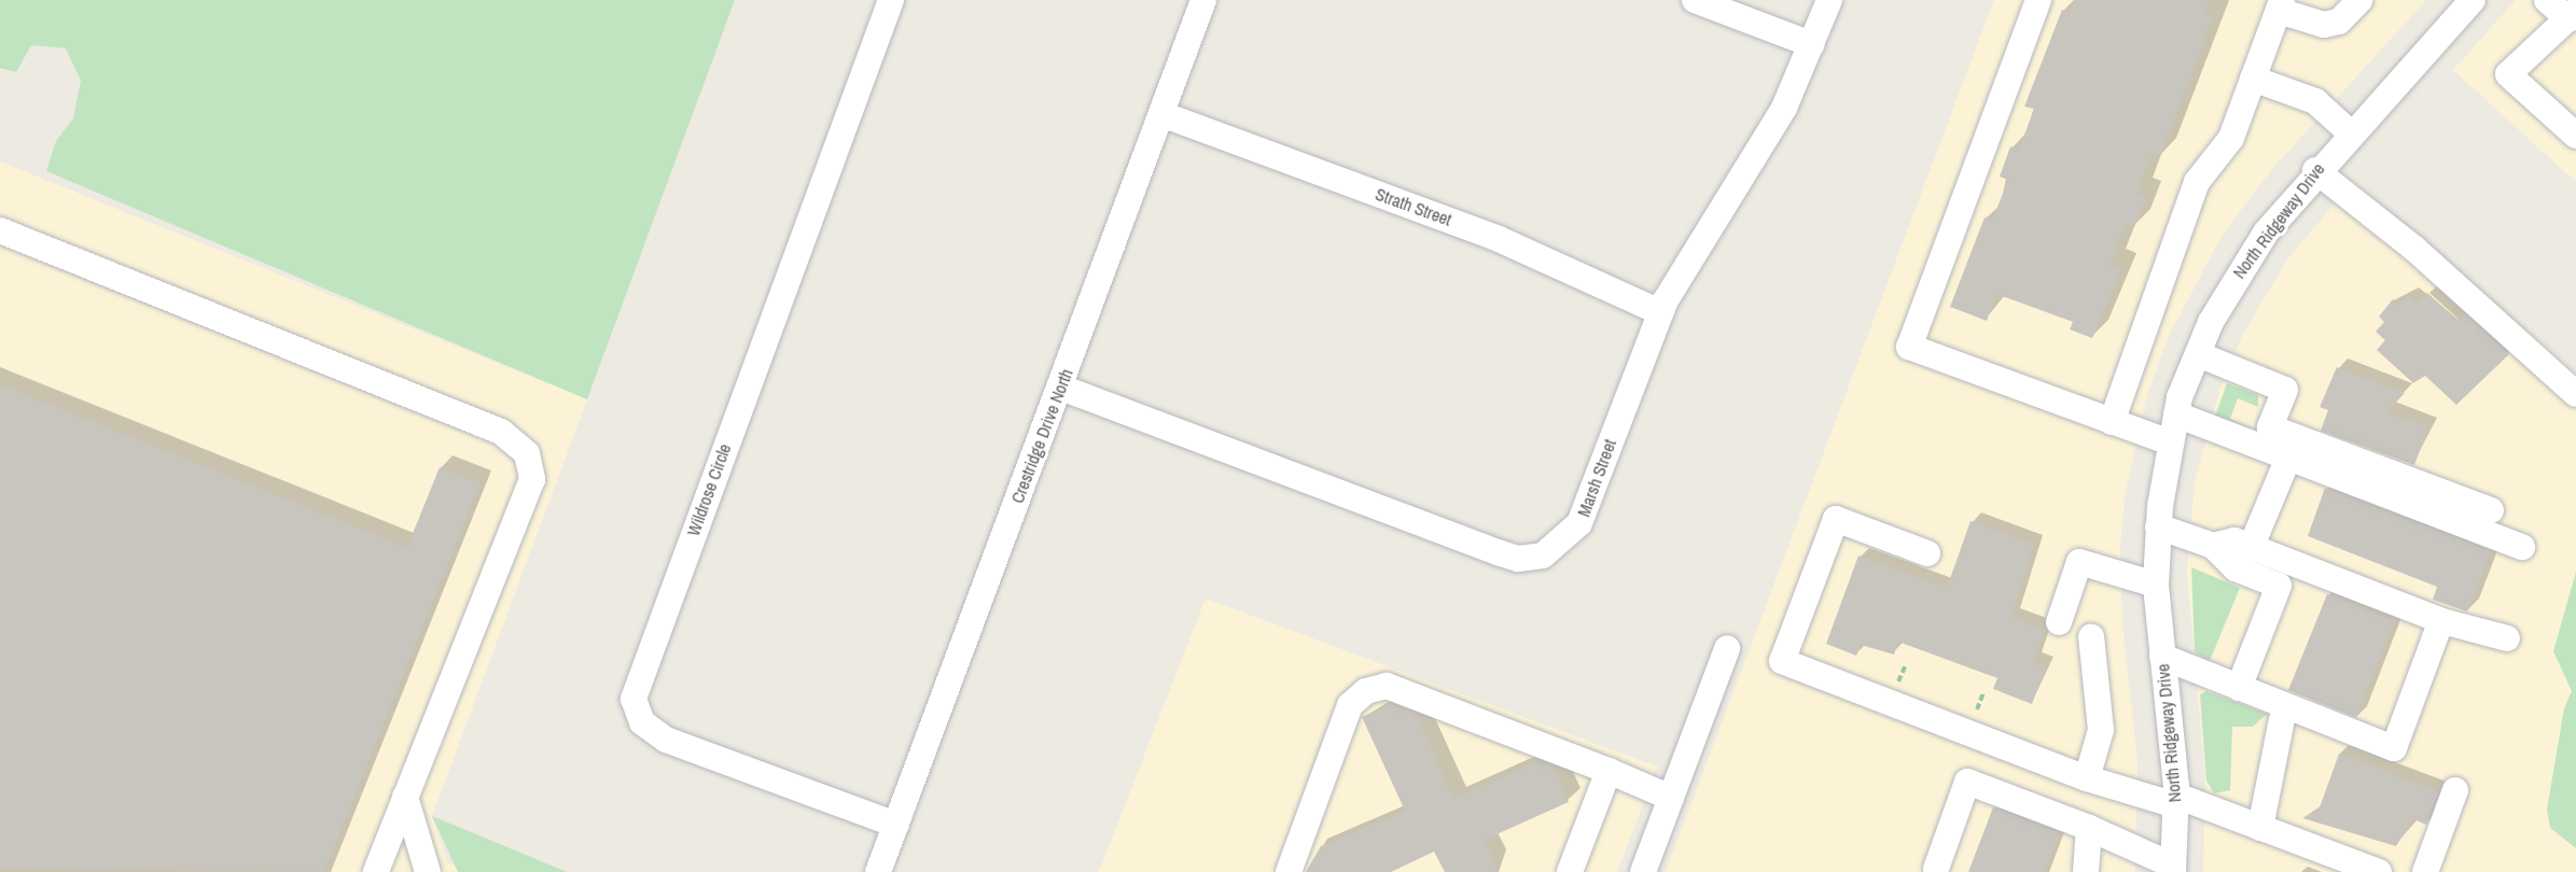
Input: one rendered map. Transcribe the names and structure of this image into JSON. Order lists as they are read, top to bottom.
{
  "streets": {
    "street": [
      "Strath Street",
      "North Ridgeway Drive",
      "Crestridge Drive North",
      "Marsh Street",
      "Wildrose Circle"
    ]
  },
  "crossings": [
    ["Strath Street", "Crestridge Drive North"],
    ["Strath Street", "Marsh Street"],
    ["Crestridge Drive North", "Marsh Street"],
    ["Crestridge Drive North", "Wildrose Circle"]
  ]
}
